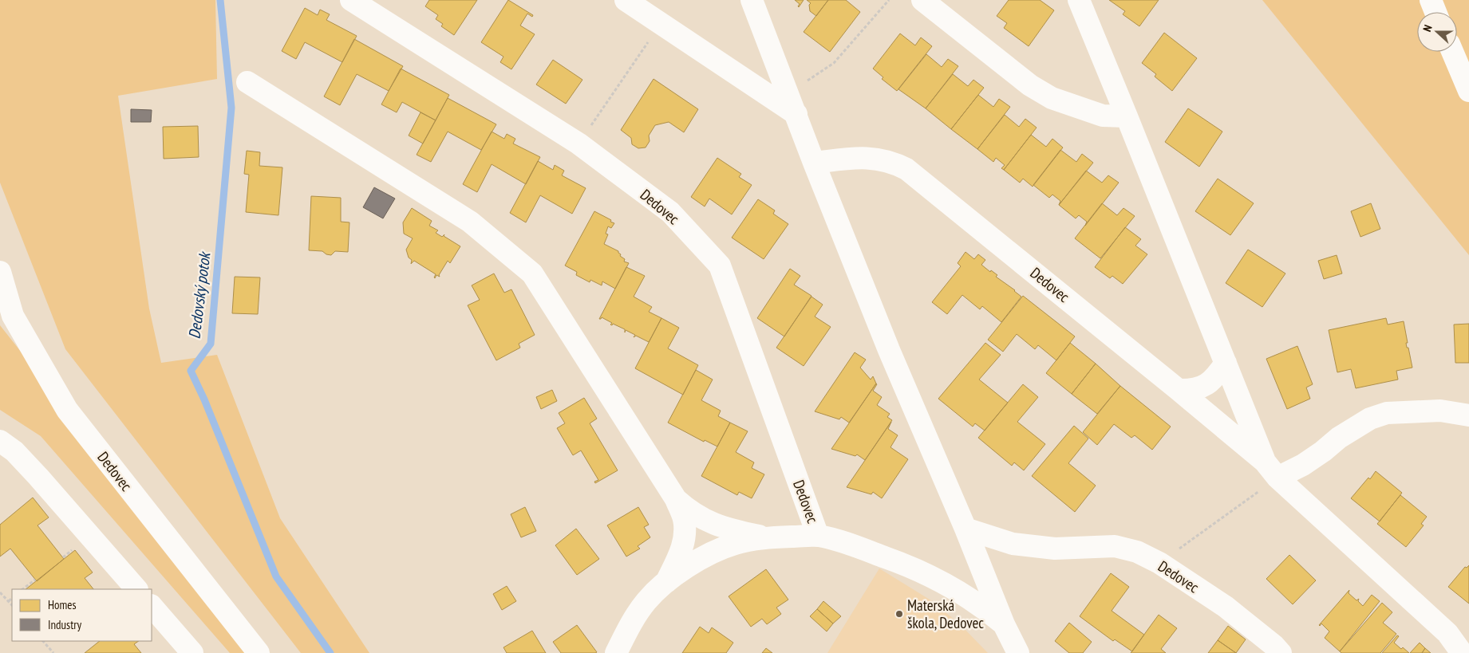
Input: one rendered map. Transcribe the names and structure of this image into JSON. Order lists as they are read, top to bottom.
{
  "streets": {
    "street": ["Dedovec"]
  },
  "water": ["Dedovský potok"],
  "places": ["Materská škola, Dedovec"],
  "legend": ["Homes", "Industry"],
  "north": "left"
}
